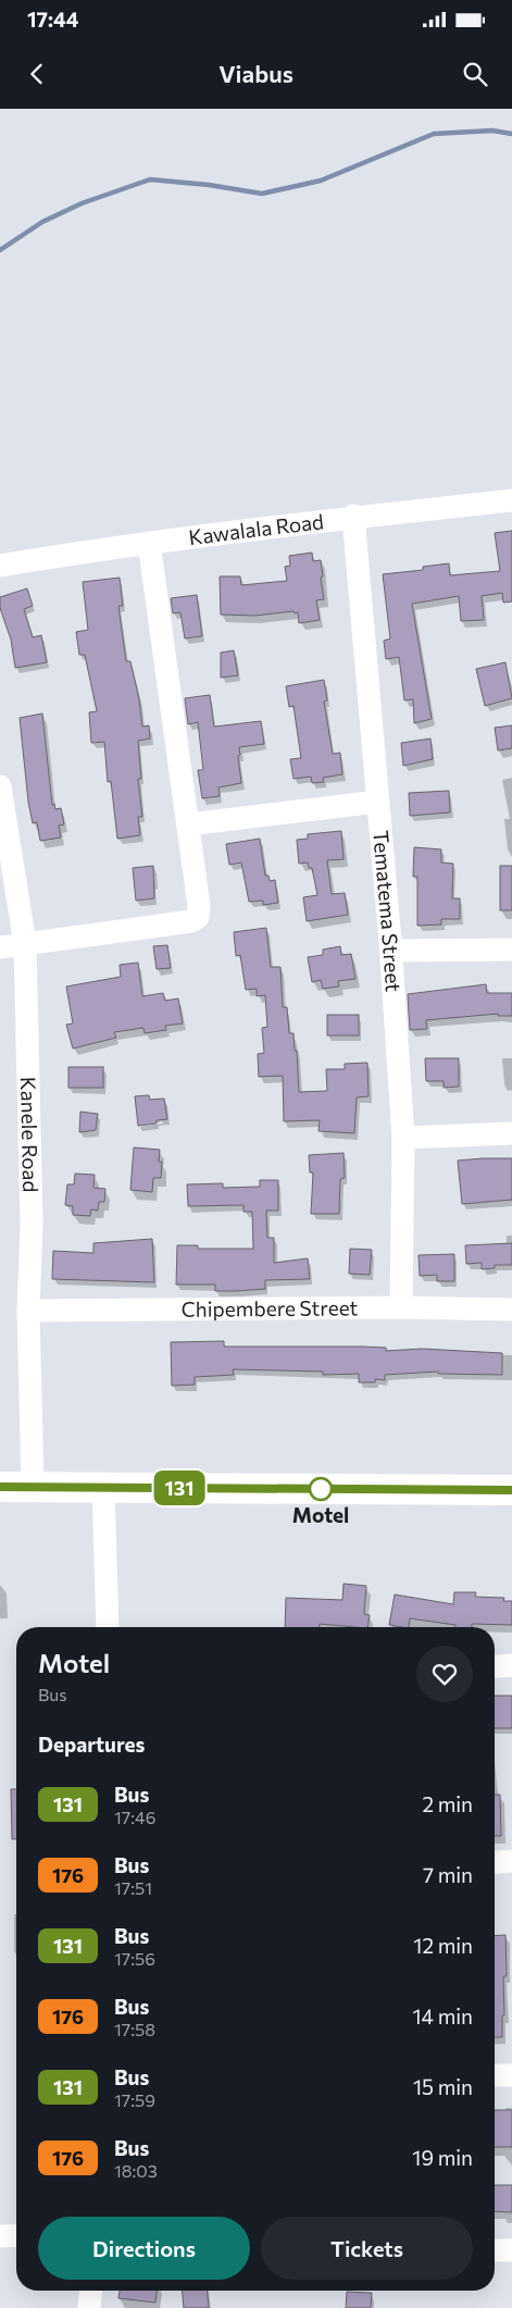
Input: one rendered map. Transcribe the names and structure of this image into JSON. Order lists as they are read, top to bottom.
{
  "streets": {
    "street": [
      "Kawalala Road",
      "Tematema Street",
      "Kanele Road",
      "Chipembere Street"
    ]
  },
  "crossings": [
    ["Kawalala Road", "Tematema Street"],
    ["Tematema Street", "Chipembere Street"],
    ["Kanele Road", "Chipembere Street"]
  ],
  "places": ["Motel"],
  "lines": ["bus line 131"],
  "page": {
    "status": "17:44",
    "header": "Viabus",
    "on_map": "131",
    "heading": [
      ["Motel", "Bus"],
      "Departures"
    ],
    "list": [
      {
        "mark": "131",
        "name": "Bus",
        "note": "17:46",
        "value": "2 min"
      },
      {
        "mark": "176",
        "name": "Bus",
        "note": "17:51",
        "value": "7 min"
      },
      {
        "mark": "131",
        "name": "Bus",
        "note": "17:56",
        "value": "12 min"
      },
      {
        "mark": "176",
        "name": "Bus",
        "note": "17:58",
        "value": "14 min"
      },
      {
        "mark": "131",
        "name": "Bus",
        "note": "17:59",
        "value": "15 min"
      },
      {
        "mark": "176",
        "name": "Bus",
        "note": "18:03",
        "value": "19 min"
      }
    ],
    "buttons": ["Directions", "Tickets"]
  }
}
